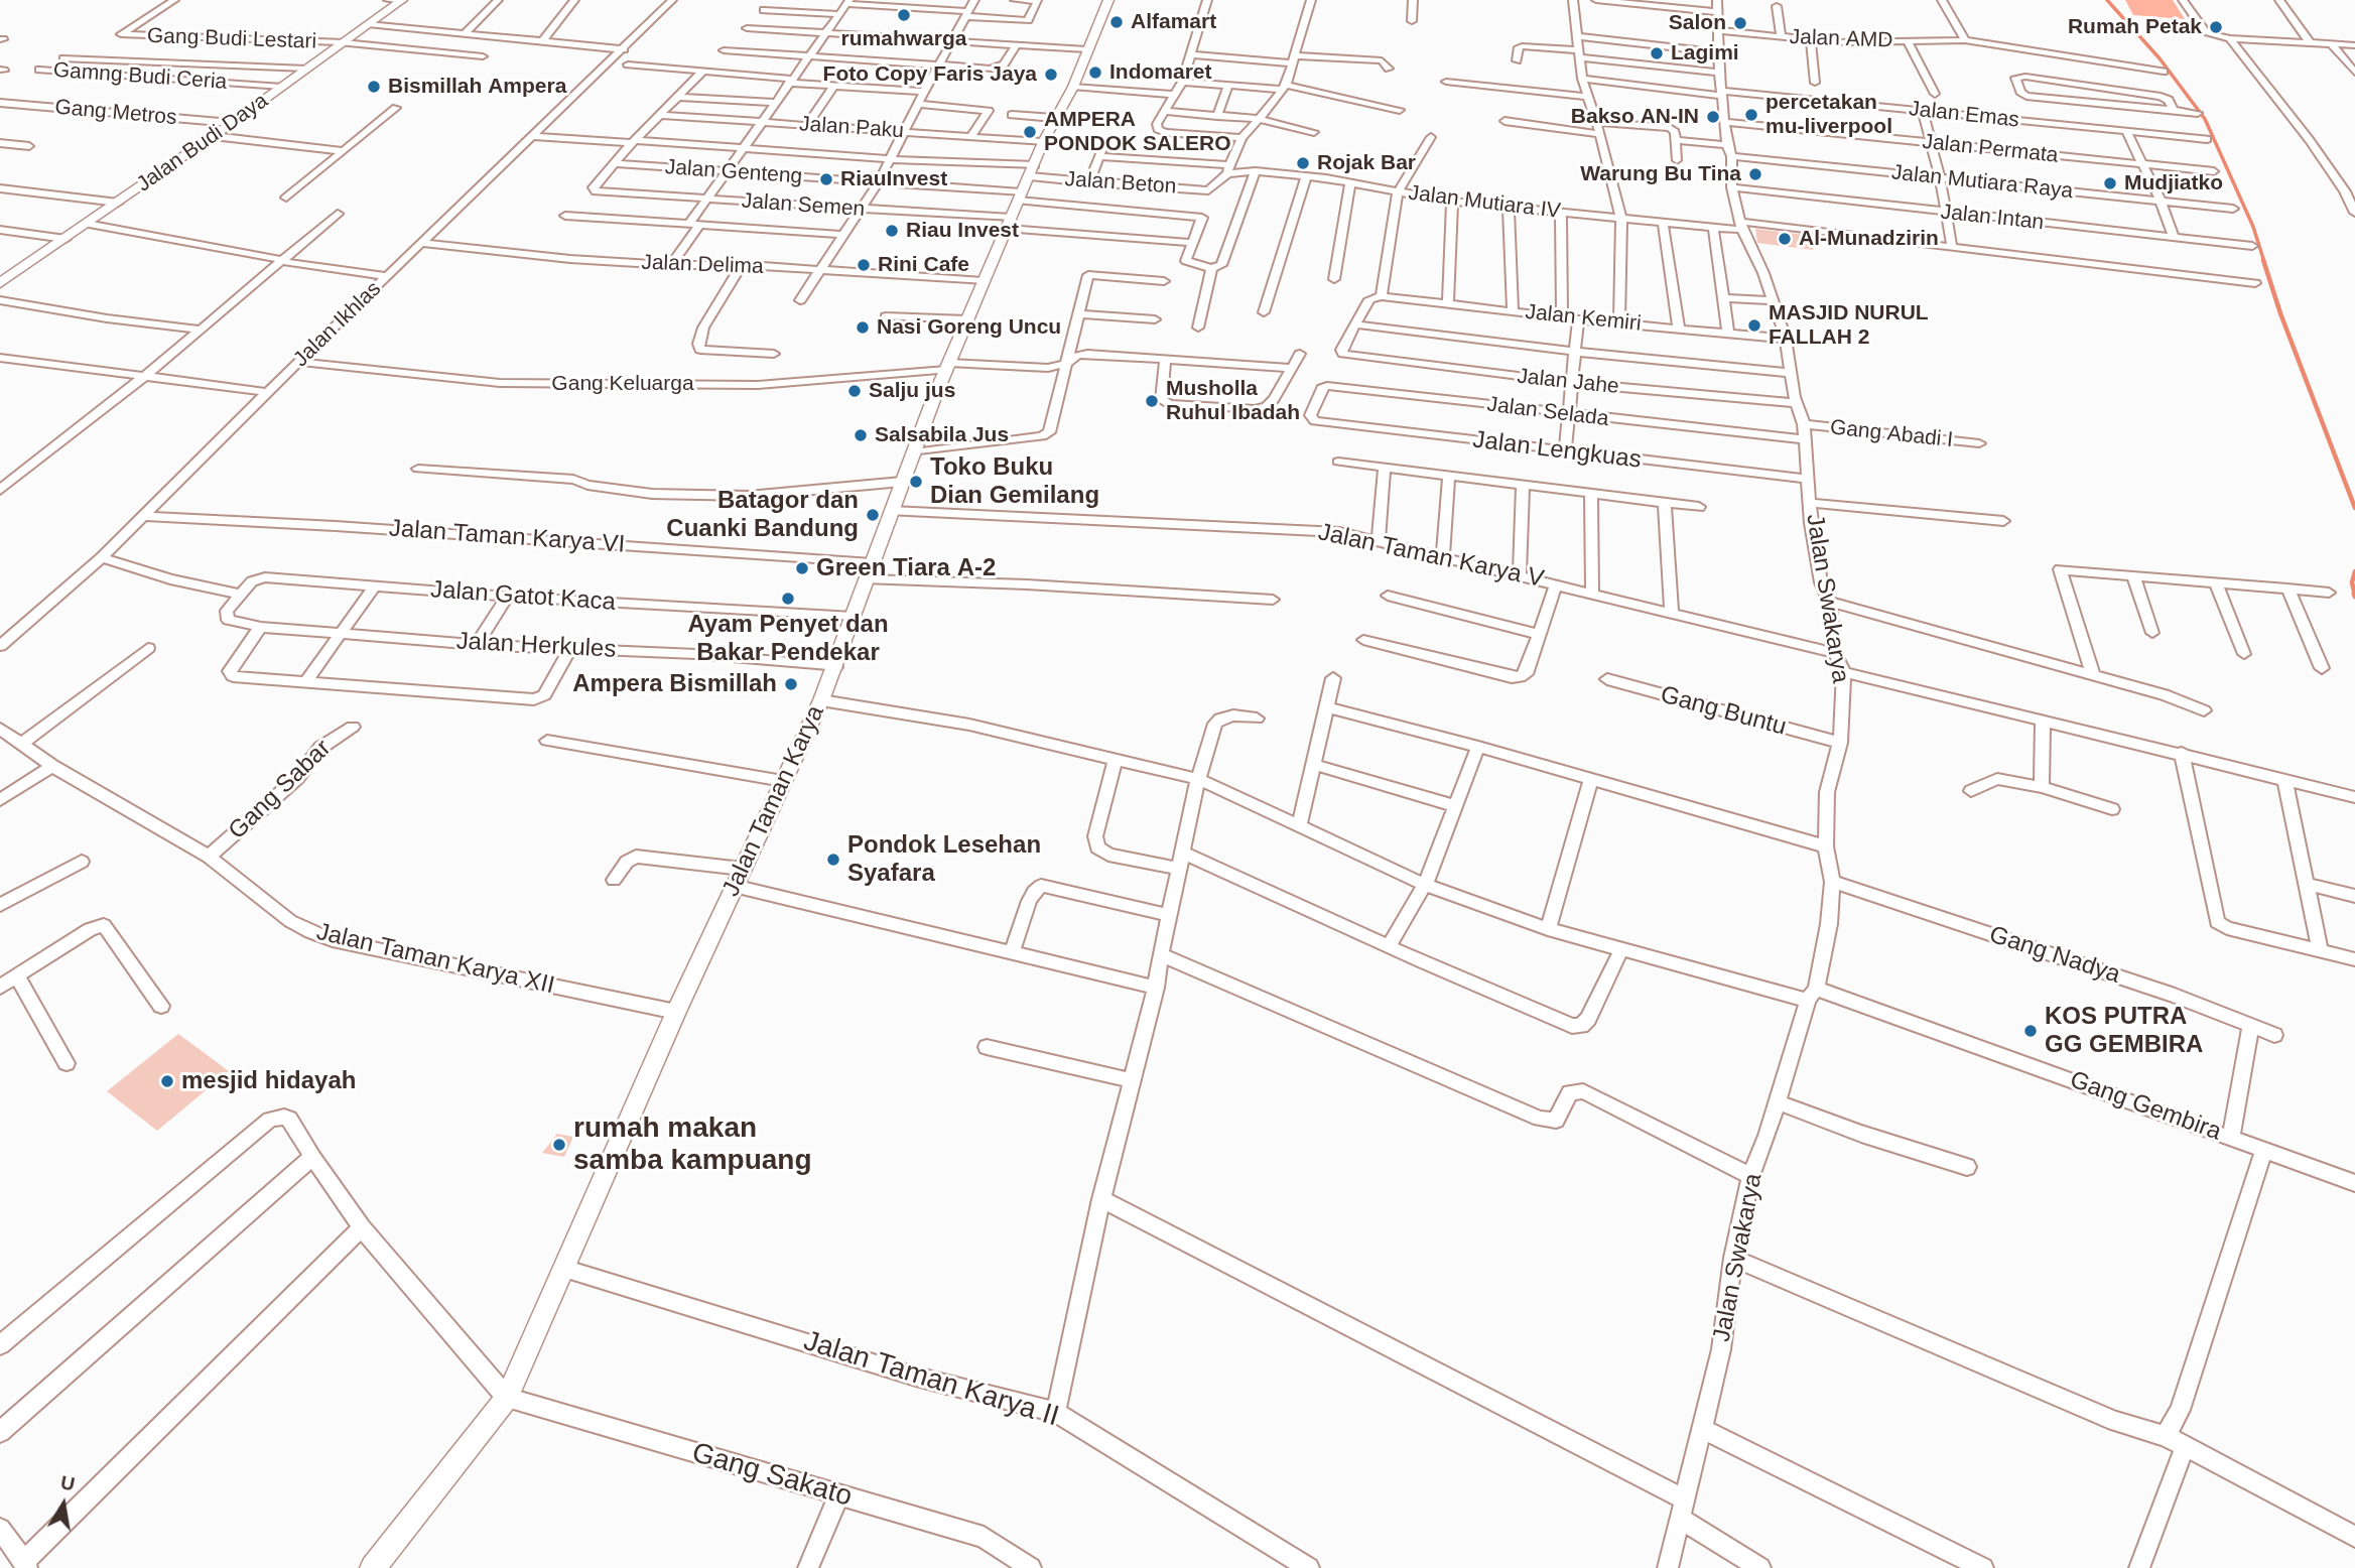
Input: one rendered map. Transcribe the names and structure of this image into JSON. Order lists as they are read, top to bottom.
{
  "streets": {
    "street": [
      "Gang Budi Lestari",
      "Jalan AMD",
      "Gamng Budi Ceria",
      "Gang Metros",
      "Jalan Emas",
      "Jalan Paku",
      "Jalan Budi Daya",
      "Jalan Permata",
      "Jalan Genteng",
      "Jalan Mutiara Raya",
      "Jalan Beton",
      "Jalan Mutiara IV",
      "Jalan Semen",
      "Jalan Intan",
      "Jalan Delima",
      "Jalan Kemiri",
      "Jalan Ikhlas",
      "Jalan Jahe",
      "Gang Keluarga",
      "Jalan Selada",
      "Gang Abadi I",
      "Jalan Lengkuas",
      "Jalan Taman Karya VI",
      "Jalan Taman Karya V",
      "Jalan Gatot Kaca",
      "Jalan Swakarya",
      "Jalan Herkules",
      "Gang Buntu",
      "Gang Sabar",
      "Jalan Taman Karya",
      "Gang Nadya",
      "Jalan Taman Karya XII",
      "Gang Gembira",
      "Jalan Taman Karya II",
      "Gang Sakato"
    ]
  },
  "crossings": [
    ["Gang Budi Lestari", "Jalan Budi Daya"],
    ["Jalan AMD", "Jalan Swakarya"],
    ["Gamng Budi Ceria", "Jalan Budi Daya"],
    ["Gang Metros", "Jalan Budi Daya"],
    ["Jalan Emas", "Jalan Swakarya"],
    ["Jalan Paku", "Jalan Taman Karya"],
    ["Jalan Permata", "Jalan Swakarya"],
    ["Jalan Genteng", "Jalan Beton"],
    ["Jalan Genteng", "Jalan Semen"],
    ["Jalan Genteng", "Jalan Taman Karya"],
    ["Jalan Mutiara Raya", "Jalan Swakarya"],
    ["Jalan Beton", "Jalan Mutiara IV"],
    ["Jalan Beton", "Jalan Taman Karya"],
    ["Jalan Mutiara IV", "Jalan Swakarya"],
    ["Jalan Semen", "Jalan Taman Karya"],
    ["Jalan Intan", "Jalan Swakarya"],
    ["Jalan Delima", "Jalan Ikhlas"],
    ["Jalan Delima", "Jalan Taman Karya"],
    ["Jalan Kemiri", "Jalan Swakarya"],
    ["Jalan Ikhlas", "Gang Keluarga"],
    ["Jalan Ikhlas", "Jalan Taman Karya VI"],
    ["Jalan Jahe", "Jalan Swakarya"],
    ["Gang Keluarga", "Jalan Taman Karya"],
    ["Jalan Selada", "Jalan Lengkuas"],
    ["Jalan Selada", "Jalan Swakarya"],
    ["Gang Abadi I", "Jalan Swakarya"],
    ["Jalan Lengkuas", "Jalan Swakarya"],
    ["Jalan Taman Karya VI", "Jalan Taman Karya"],
    ["Jalan Taman Karya V", "Jalan Swakarya"],
    ["Jalan Taman Karya V", "Jalan Taman Karya"],
    ["Jalan Gatot Kaca", "Jalan Herkules"],
    ["Jalan Gatot Kaca", "Jalan Taman Karya"],
    ["Jalan Swakarya", "Gang Buntu"],
    ["Jalan Swakarya", "Gang Nadya"],
    ["Jalan Swakarya", "Gang Gembira"],
    ["Jalan Herkules", "Jalan Taman Karya"],
    ["Gang Sabar", "Jalan Taman Karya XII"],
    ["Jalan Taman Karya", "Jalan Taman Karya XII"],
    ["Jalan Taman Karya", "Gang Gembira"],
    ["Jalan Taman Karya", "Jalan Taman Karya II"],
    ["Jalan Taman Karya", "Gang Sakato"]
  ],
  "places": [
    "rumahwarga",
    "Alfamart",
    "Salon",
    "Rumah Petak",
    "Lagimi",
    "Indomaret",
    "Foto Copy Faris Jaya",
    "Bismillah Ampera",
    "percetakan mu-liverpool",
    "Bakso AN-IN",
    "AMPERA PONDOK SALERO",
    "Rojak Bar",
    "Warung Bu Tina",
    "RiauInvest",
    "Mudjiatko",
    "Riau Invest",
    "Al-Munadzirin",
    "Rini Cafe",
    "MASJID NURUL FALLAH 2",
    "Nasi Goreng Uncu",
    "Salju jus",
    "Musholla Ruhul Ibadah",
    "Salsabila Jus",
    "Toko Buku Dian Gemilang",
    "Batagor dan Cuanki Bandung",
    "Green Tiara A-2",
    "Ayam Penyet dan Bakar Pendekar",
    "Ampera Bismillah",
    "Pondok Lesehan Syafara",
    "KOS PUTRA GG GEMBIRA",
    "mesjid hidayah",
    "rumah makan samba kampuang"
  ],
  "north": "top"
}
